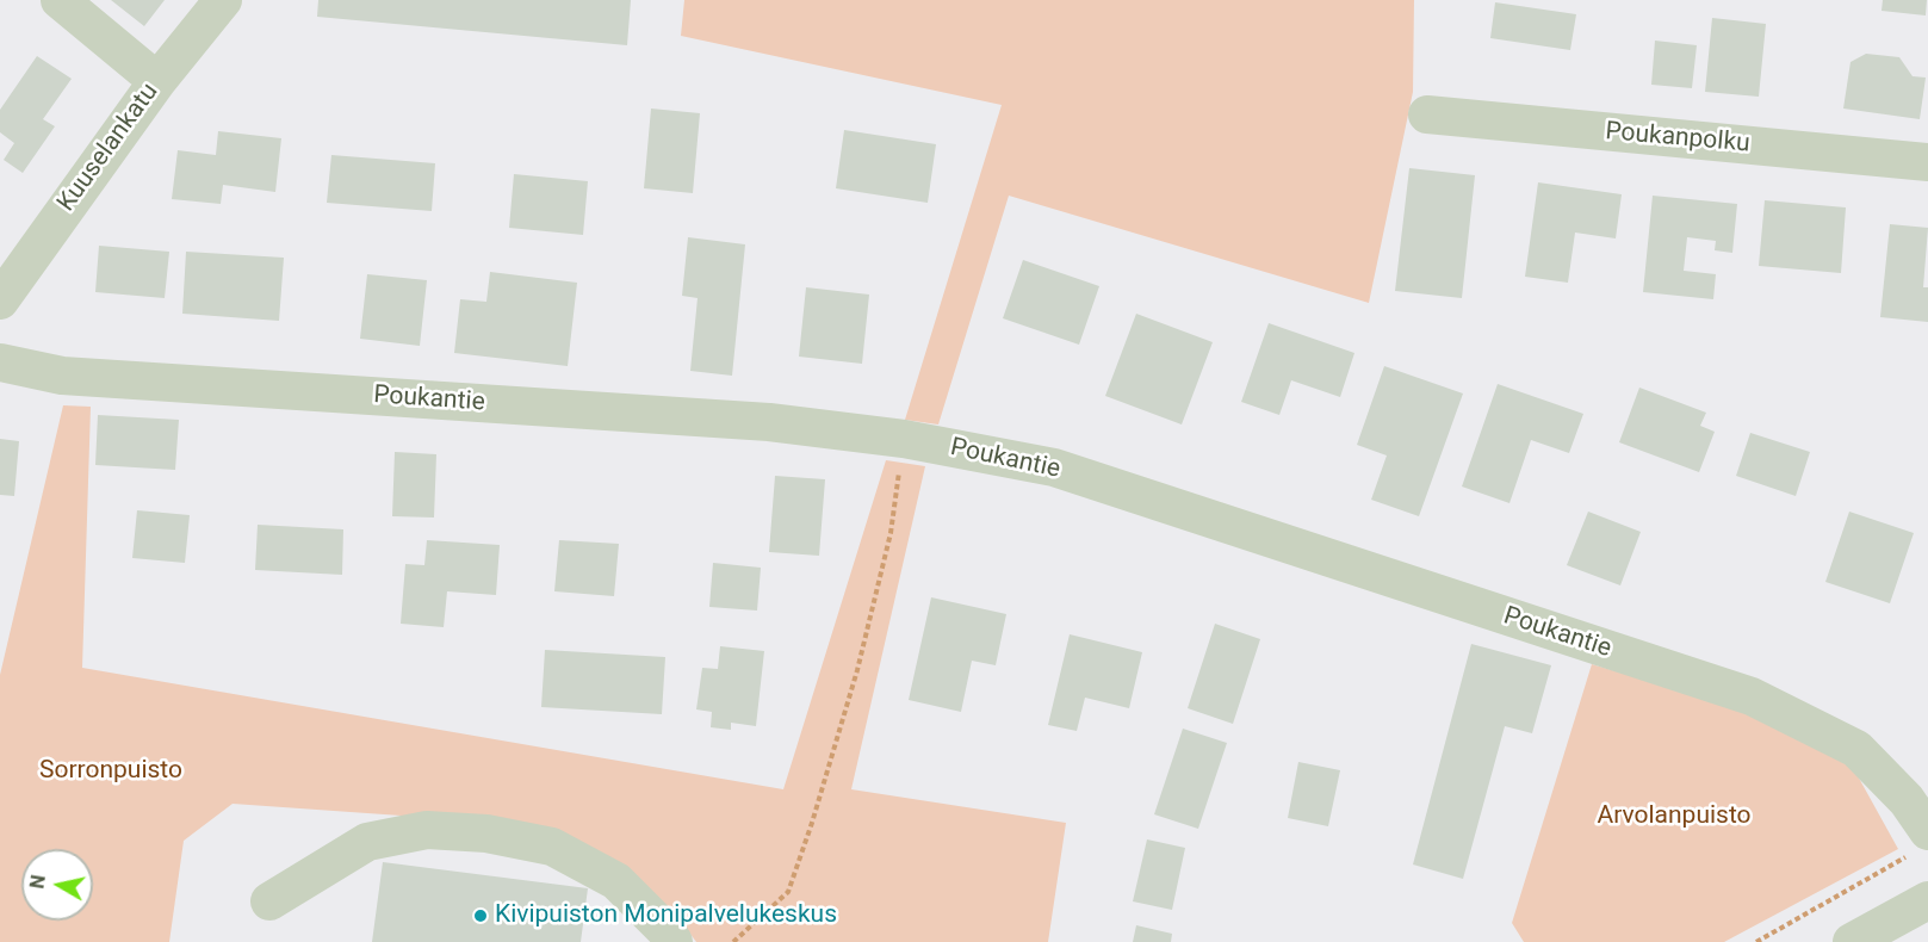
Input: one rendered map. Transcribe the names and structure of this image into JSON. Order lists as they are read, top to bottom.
{
  "streets": {
    "street": ["Poukanpolku", "Kuuselankatu", "Poukantie"]
  },
  "parks": ["Sorronpuisto", "Arvolanpuisto"],
  "places": ["Kivipuiston Monipalvelukeskus"],
  "north": "left"
}
